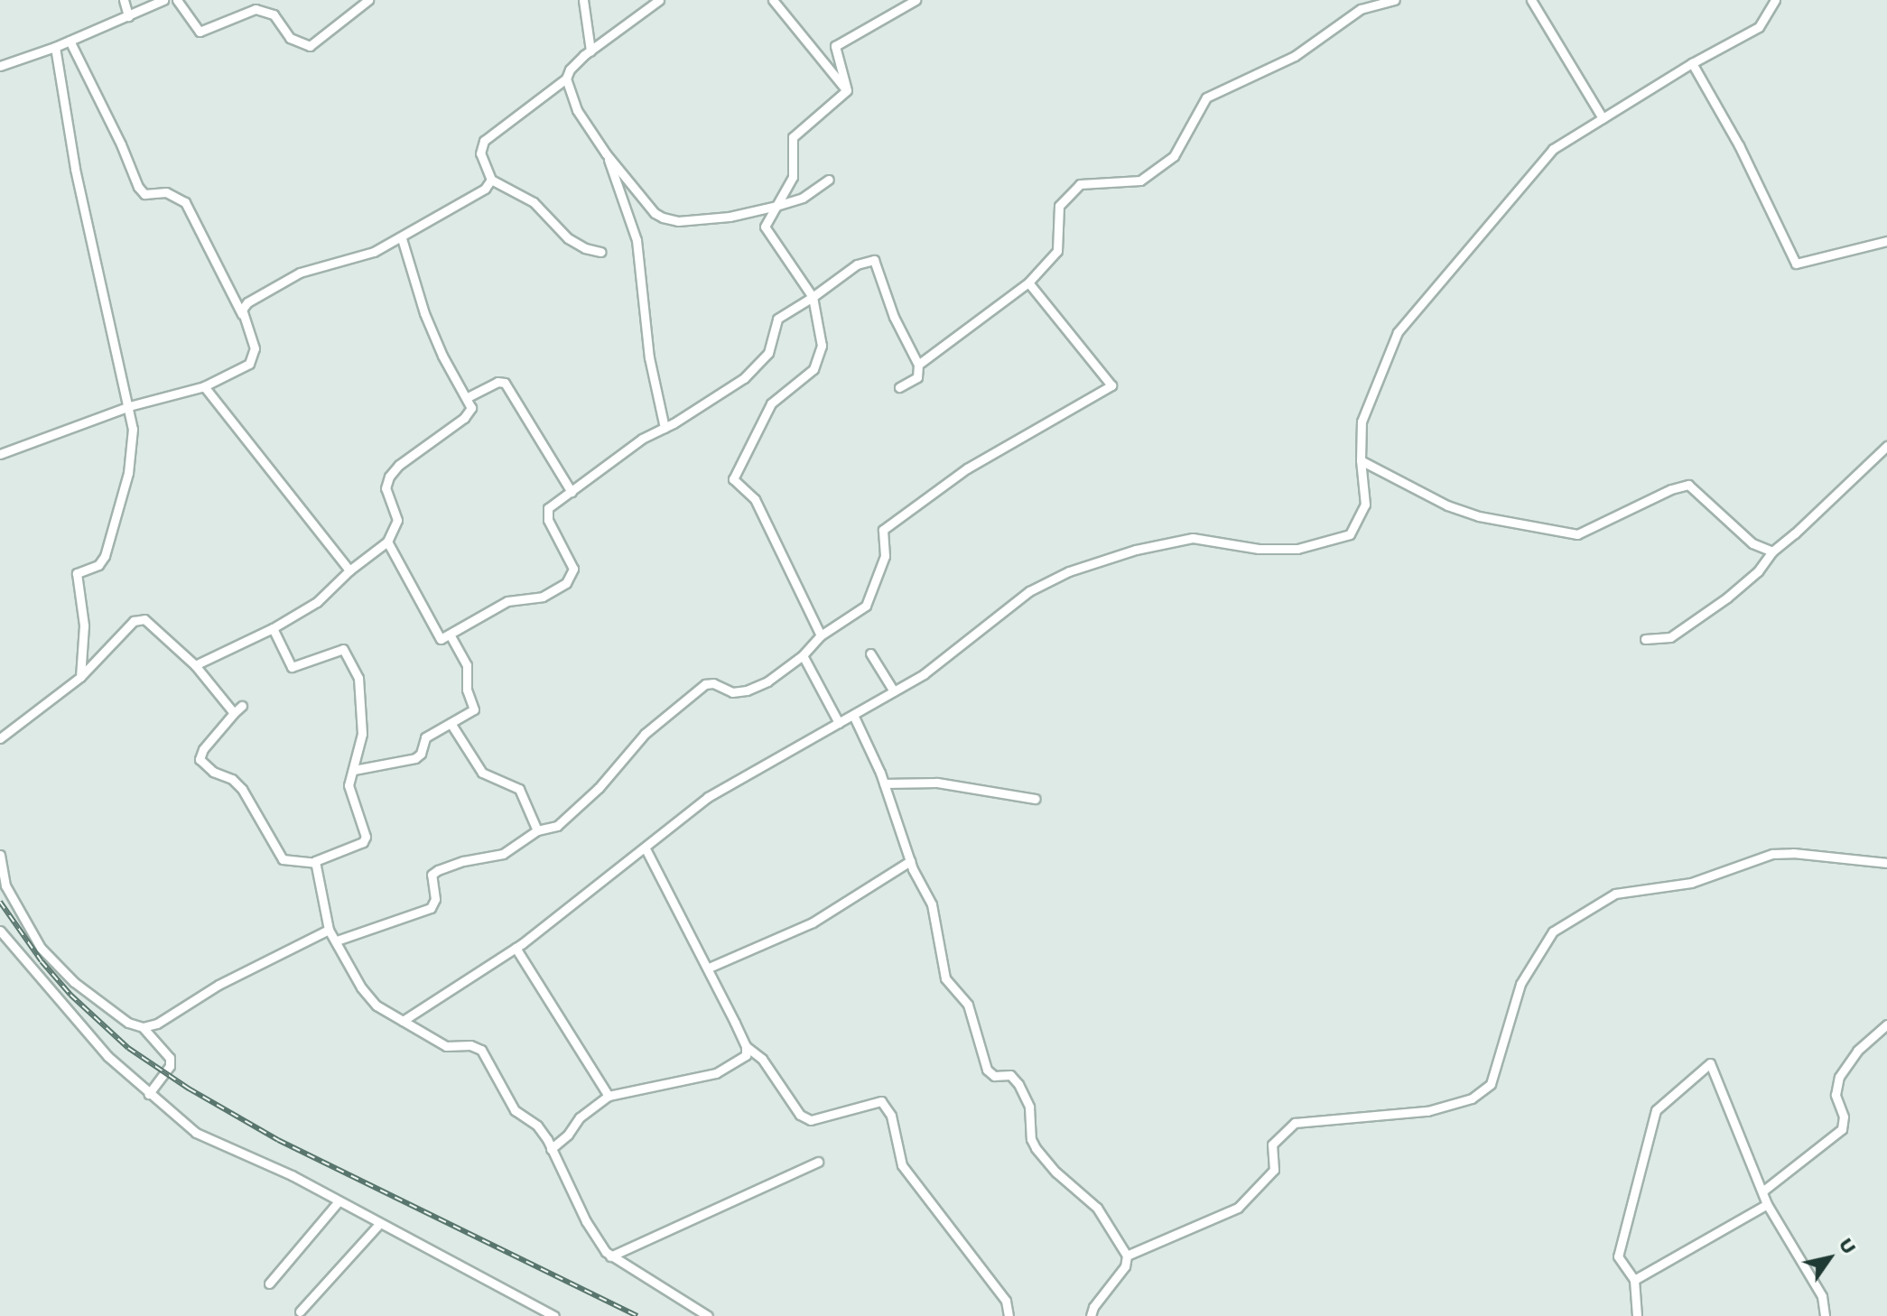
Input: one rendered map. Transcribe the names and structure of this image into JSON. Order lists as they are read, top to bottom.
{
  "north": "top right"
}
